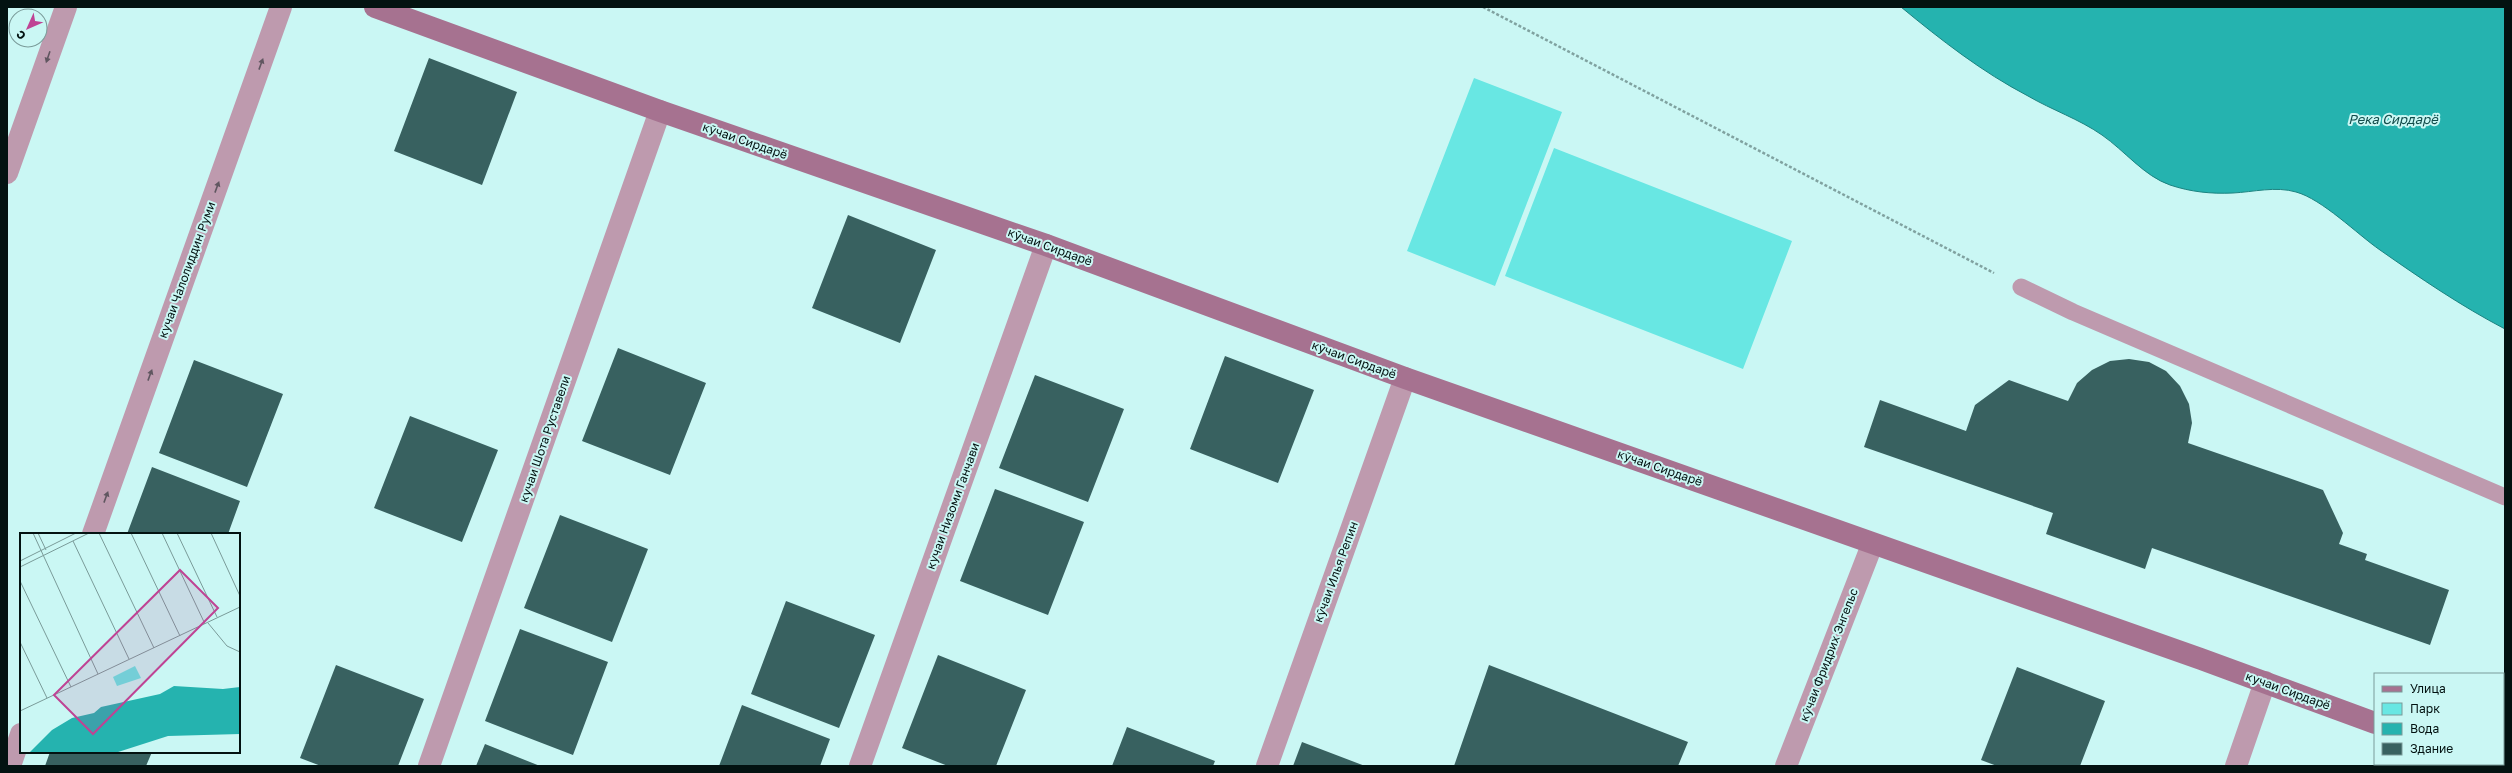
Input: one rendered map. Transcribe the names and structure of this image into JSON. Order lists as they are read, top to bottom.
{
  "streets": {
    "main road": ["кӯчаи Сирдарё", "кучаи Сирдарё"],
    "street": [
      "кучаи Чалолиддин Руми",
      "кучаи Шота Руставели",
      "кучаи Низоми Ганчави",
      "кӯчаи Илья Репин",
      "кӯчаи Фридрих Энгельс"
    ]
  },
  "crossings": [
    ["кӯчаи Сирдарё", "кучаи Шота Руставели"],
    ["кӯчаи Сирдарё", "кучаи Низоми Ганчави"],
    ["кӯчаи Сирдарё", "кӯчаи Илья Репин"],
    ["кӯчаи Сирдарё", "кӯчаи Фридрих Энгельс"],
    ["кӯчаи Сирдарё", "кучаи Сирдарё"],
    ["кӯчаи Фридрих Энгельс", "кучаи Сирдарё"]
  ],
  "one_way": ["кучаи Чалолиддин Руми"],
  "water": ["Река Сирдарё"],
  "legend": [
    "Улица",
    "Парк",
    "Вода",
    "Здание"
  ],
  "north": "bottom left"
}
